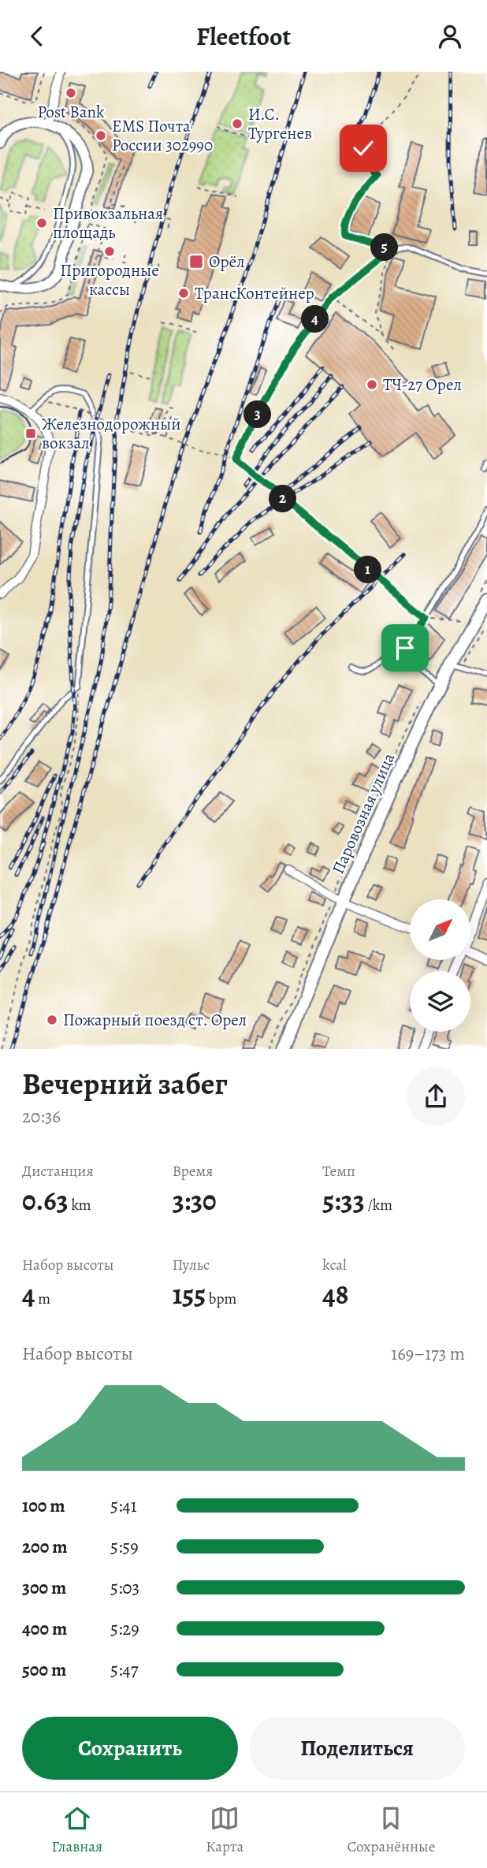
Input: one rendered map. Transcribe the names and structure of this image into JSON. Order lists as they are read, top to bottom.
{
  "streets": {
    "main road": ["Паровозная улица"]
  },
  "places": {
    "other": [
      "Post Bank",
      "И.С. Тургенев",
      "EMS Почта России 302990",
      "Привокзальная площадь",
      "Пригородные кассы",
      "ТрансКонтейнер",
      "ТЧ-27 Орел",
      "Пожарный поезд ст. Орел"
    ],
    "transit": ["Орёл", "Железнодорожный вокзал"]
  },
  "north": "top right",
  "page": {
    "header": "Fleetfoot",
    "pins": [
      "5",
      "4",
      "3",
      "2",
      "1"
    ],
    "heading": ["Вечерний забег", "20:36"],
    "stats": [
      ["Дистанция", "0.63 km"],
      ["Время", "3:30"],
      ["Темп", "5:33 /km"],
      ["Набор высоты", "4 m"],
      ["Пульс", "155 bpm"],
      ["kcal", "48"]
    ],
    "chart": ["Набор высоты", "169–173 m"],
    "list": [
      {
        "name": "100 m",
        "note": "5:41"
      },
      {
        "name": "200 m",
        "note": "5:59"
      },
      {
        "name": "300 m",
        "note": "5:03"
      },
      {
        "name": "400 m",
        "note": "5:29"
      },
      {
        "name": "500 m",
        "note": "5:47"
      }
    ],
    "buttons": ["Сохранить", "Поделиться"],
    "tabs": ["Главная", "Карта", "Сохранённые"]
  }
}
